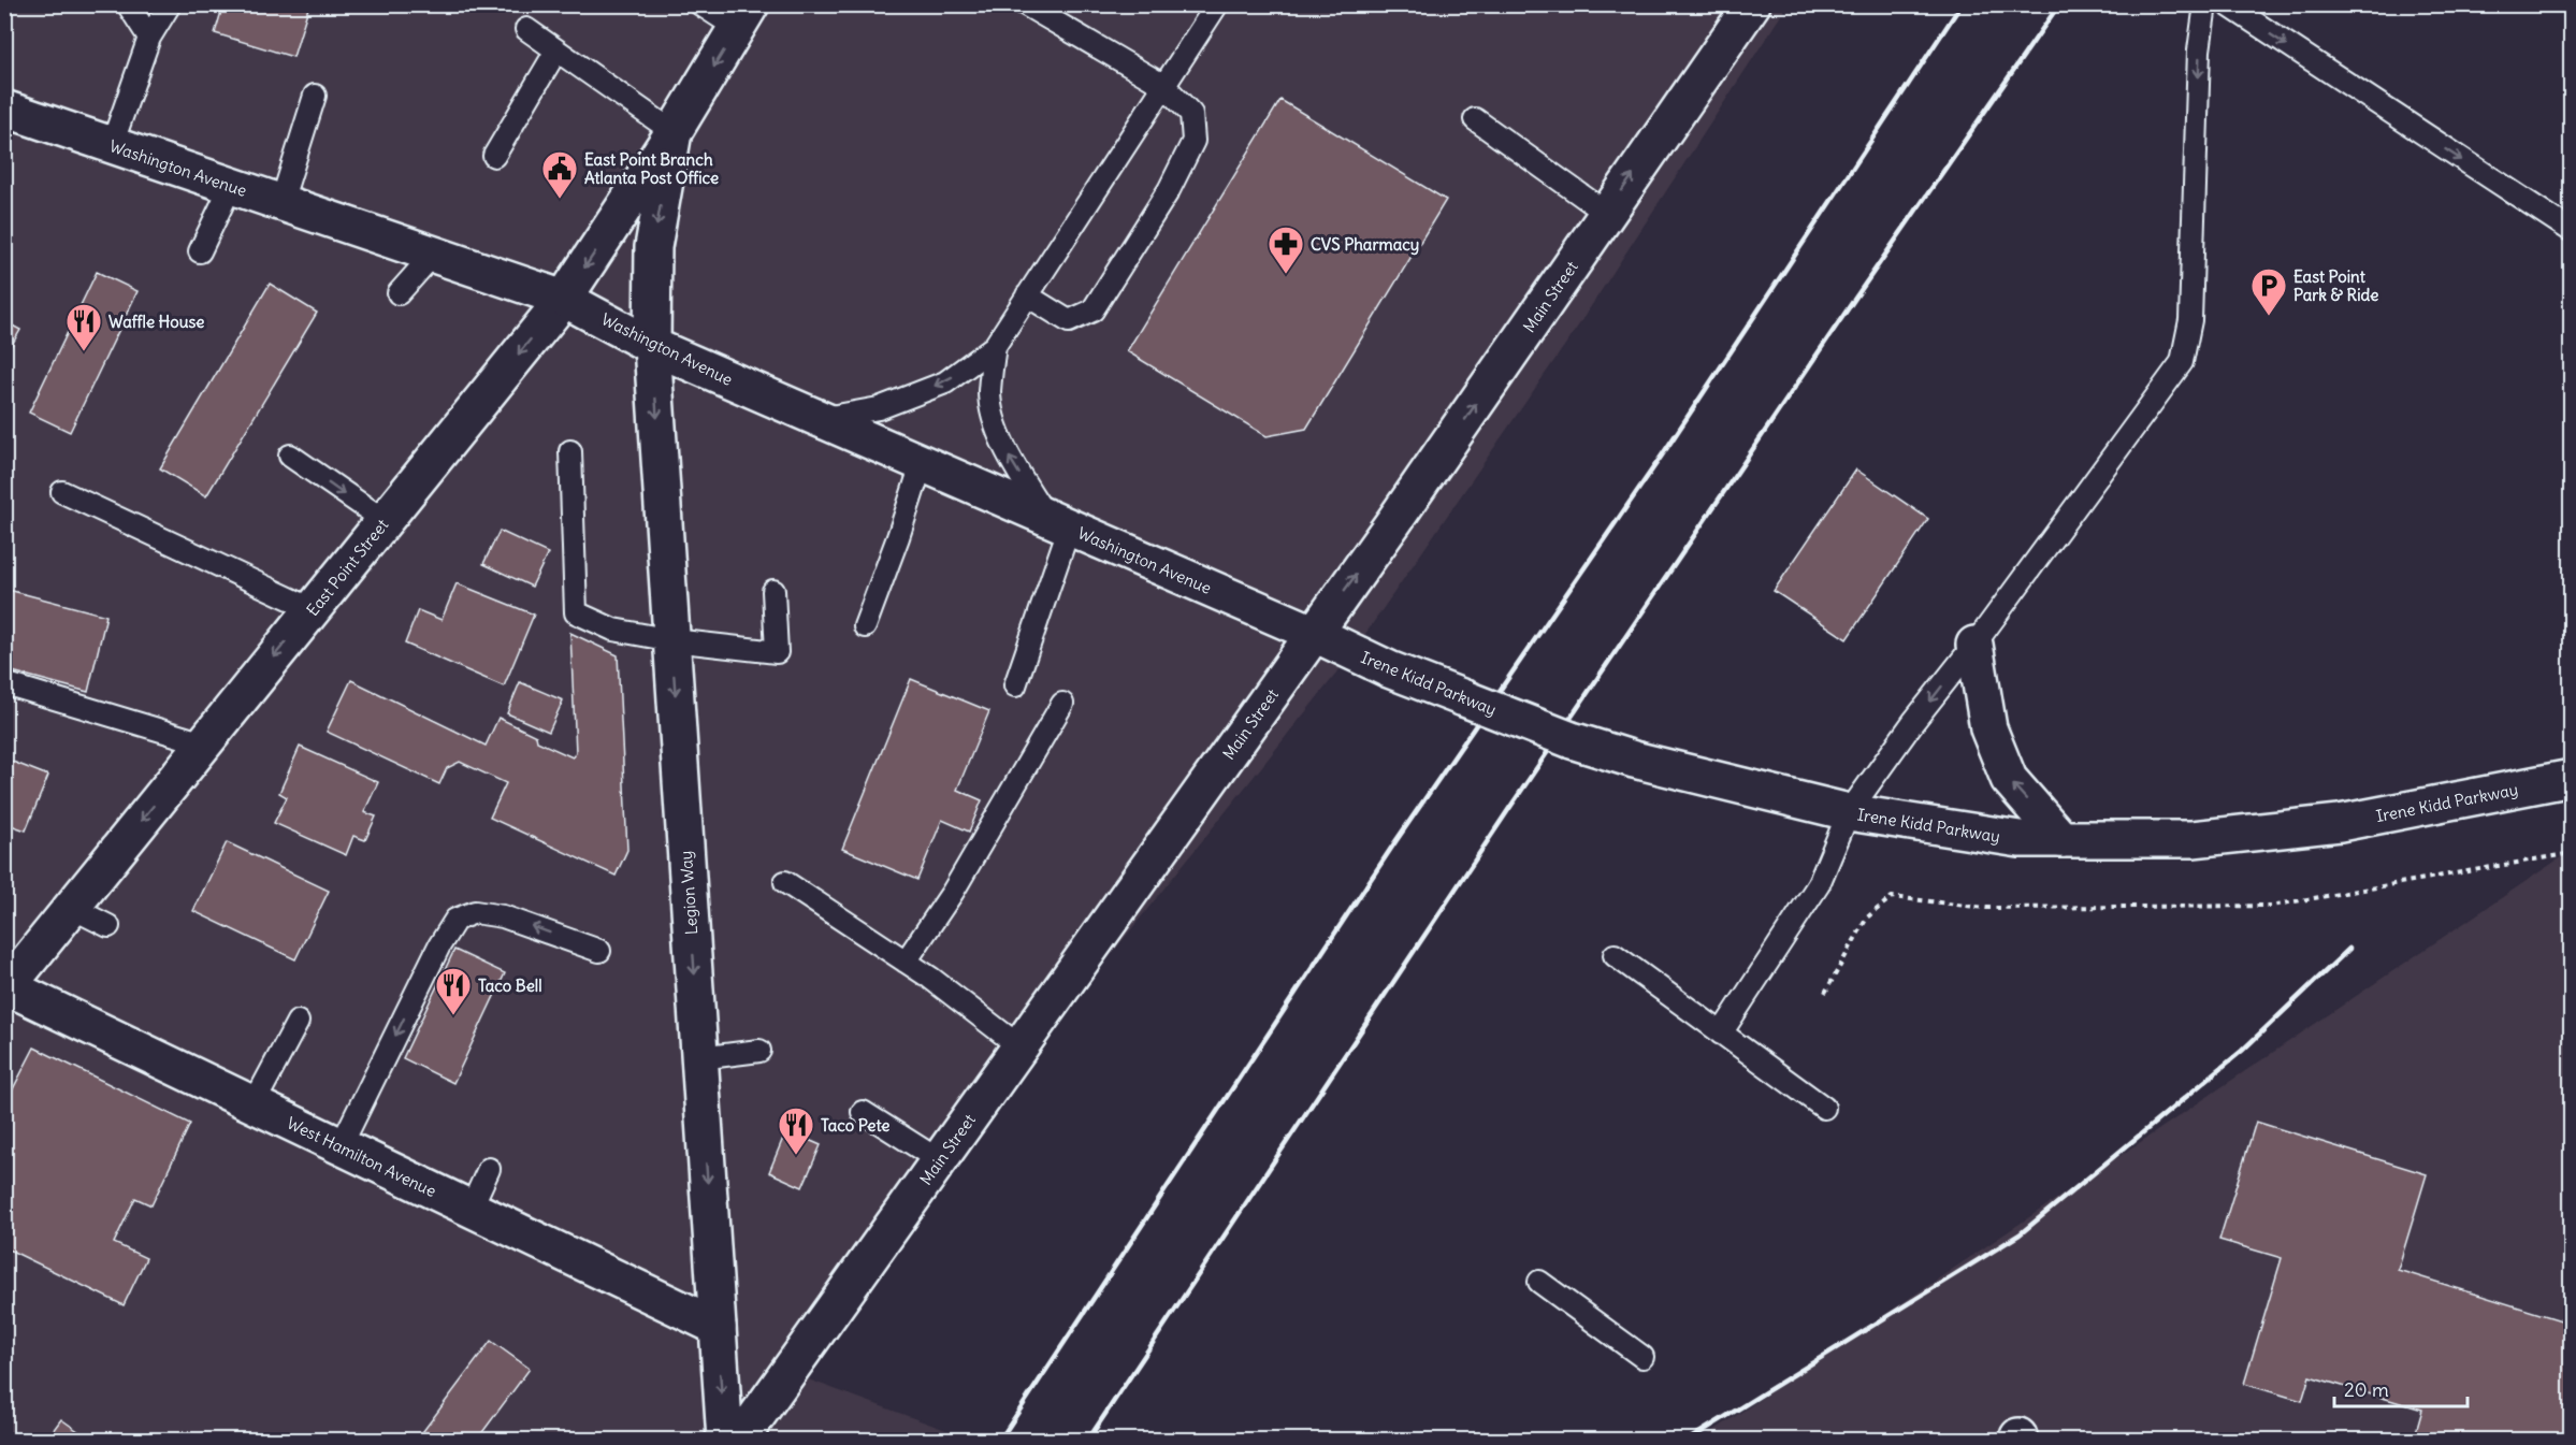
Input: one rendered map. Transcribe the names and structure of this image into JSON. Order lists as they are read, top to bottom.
{
  "streets": {
    "main road": [
      "Washington Avenue",
      "Main Street",
      "East Point Street",
      "Irene Kidd Parkway",
      "Legion Way",
      "West Hamilton Avenue"
    ]
  },
  "crossings": [
    ["Washington Avenue", "Main Street"],
    ["Washington Avenue", "East Point Street"],
    ["Washington Avenue", "Irene Kidd Parkway"],
    ["Washington Avenue", "Legion Way"],
    ["Main Street", "Irene Kidd Parkway"],
    ["East Point Street", "Legion Way"],
    ["East Point Street", "West Hamilton Avenue"],
    ["Legion Way", "West Hamilton Avenue"]
  ],
  "one_way": ["Main Street", "East Point Street", "Legion Way"],
  "places": {
    "public building": ["East Point Branch Atlanta Post Office"],
    "pharmacy": ["CVS Pharmacy"],
    "parking": ["East Point Park & Ride"],
    "restaurant": ["Waffle House", "Taco Bell", "Taco Pete"]
  },
  "scale_bar": "20 m"
}
